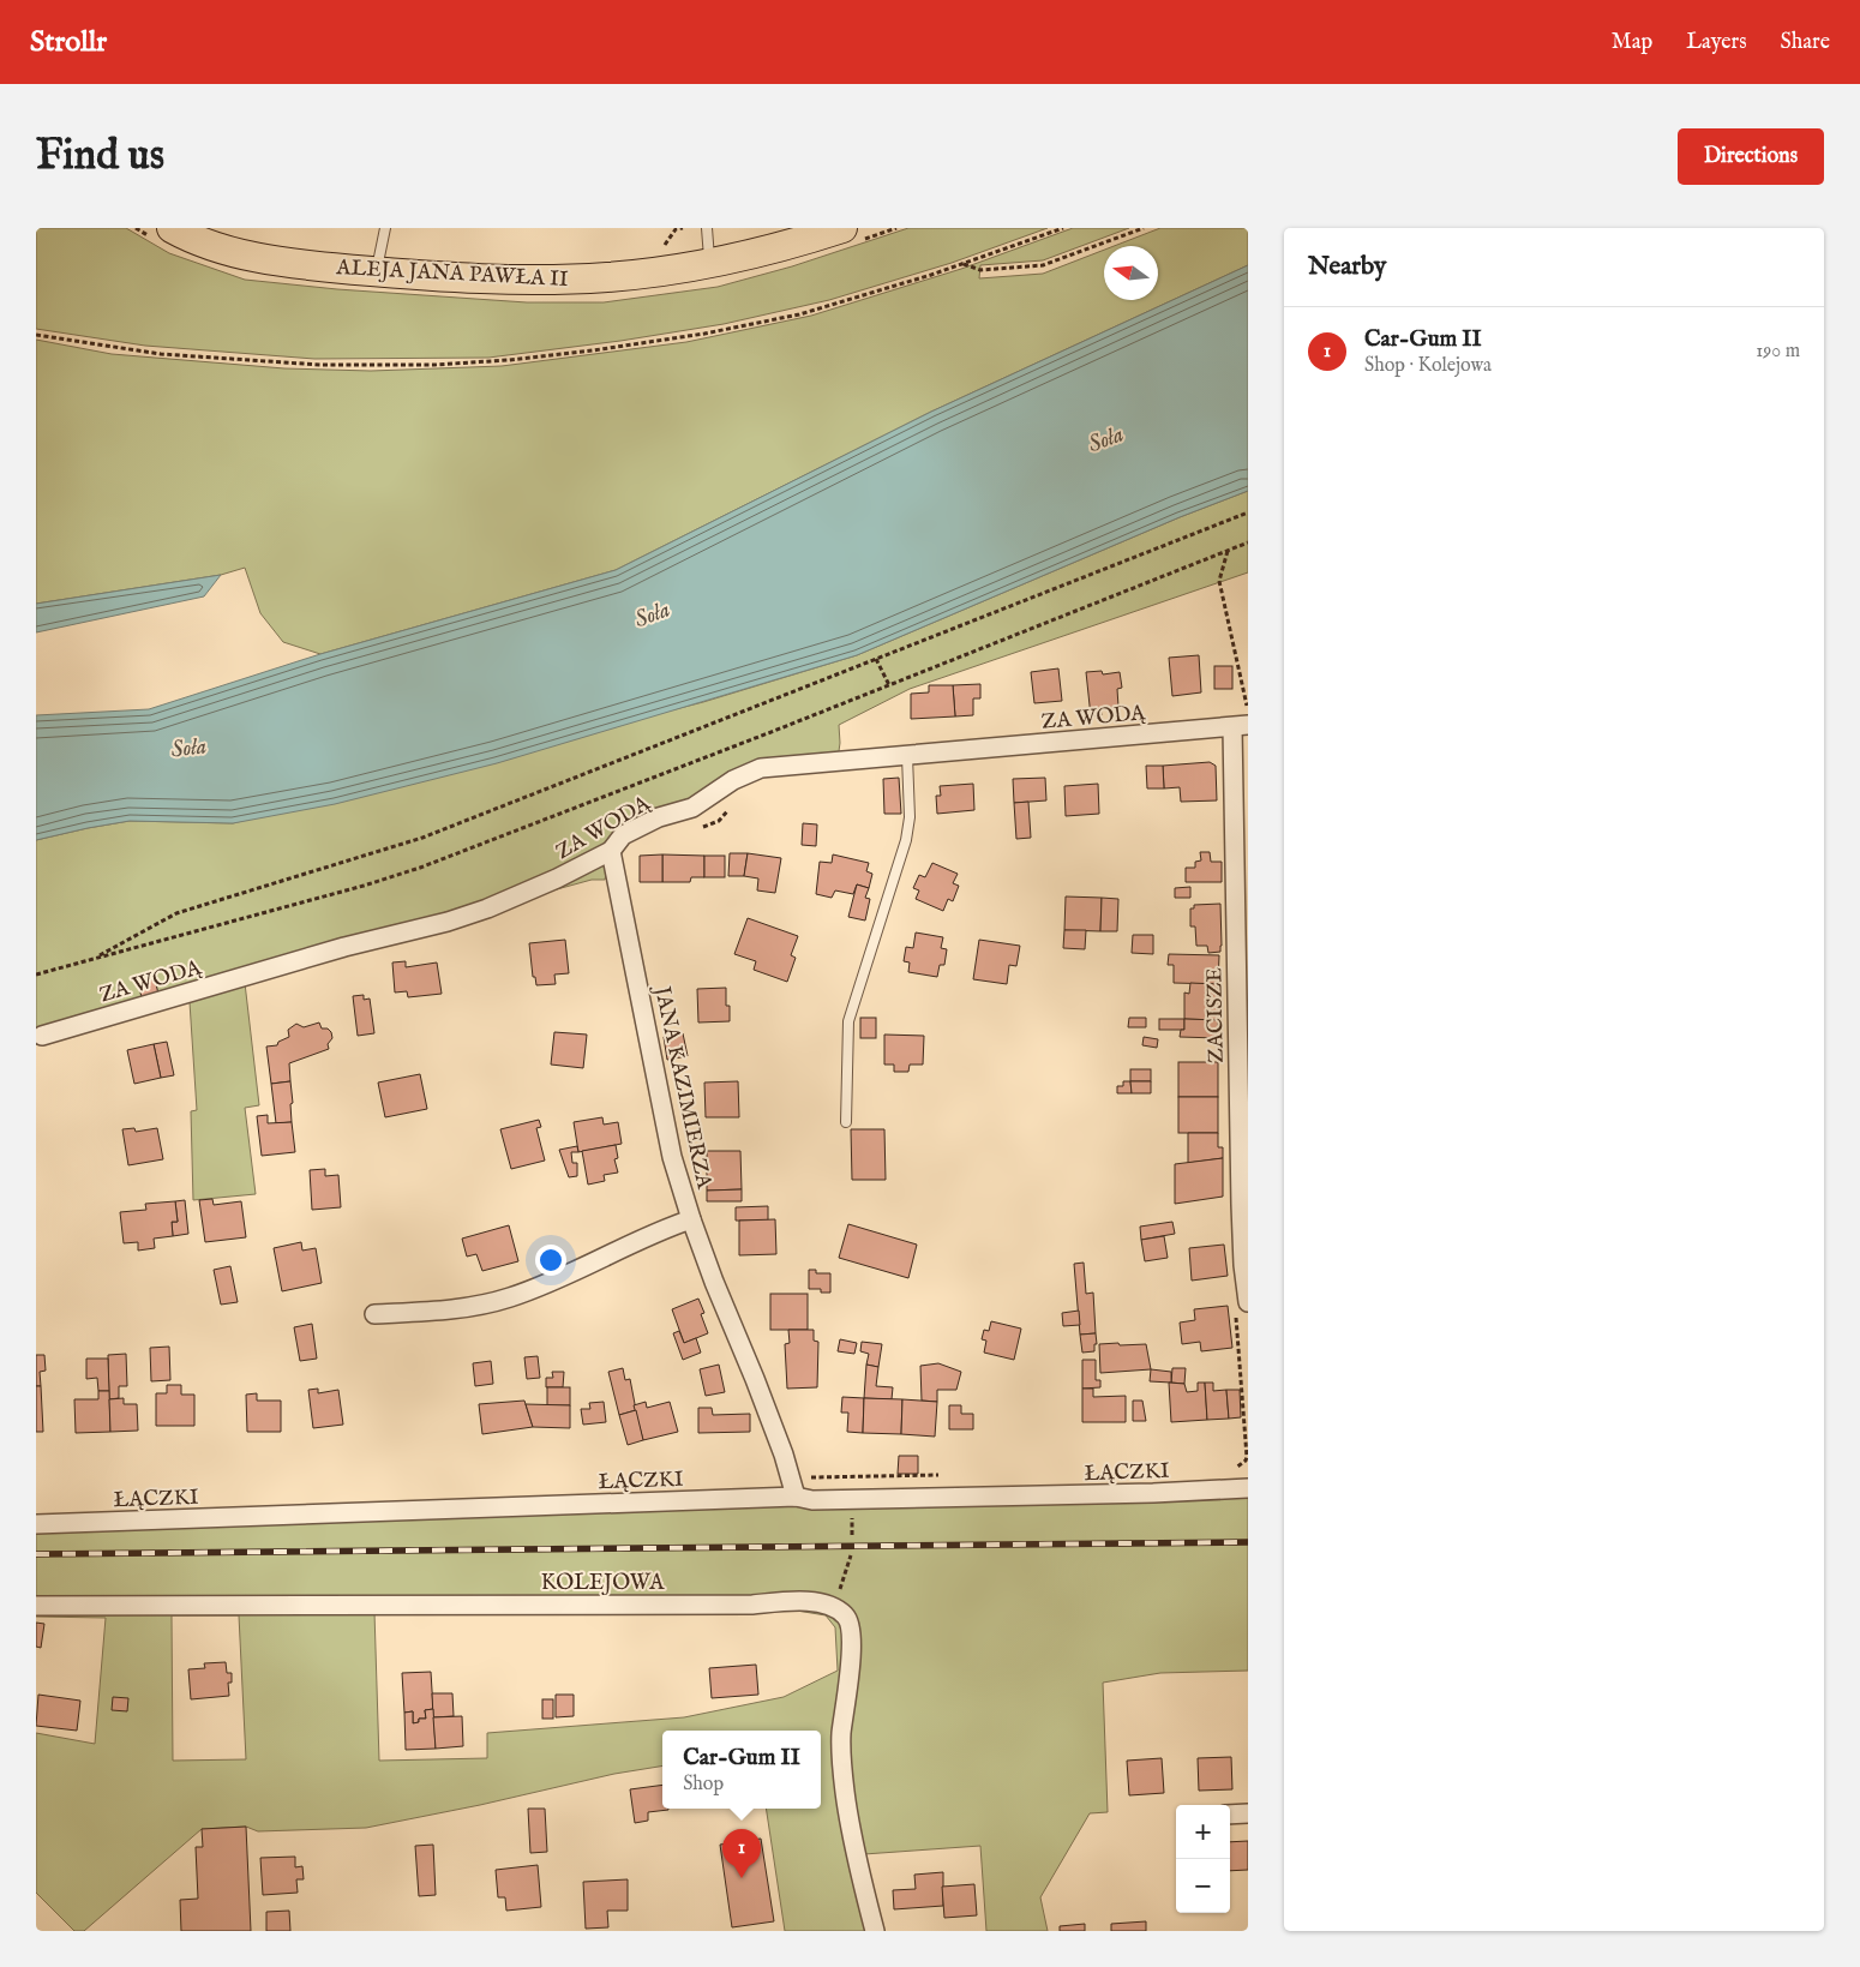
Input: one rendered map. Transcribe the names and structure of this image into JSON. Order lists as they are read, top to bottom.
{
  "streets": {
    "main road": ["ALEJA JANA PAWŁA II"],
    "street": [
      "ZA WODĄ",
      "ZACISZE",
      "JANA KAZIMIERZA",
      "ŁĄCZKI",
      "KOLEJOWA"
    ]
  },
  "crossings": [
    ["ZA WODĄ", "ZACISZE"],
    ["ZA WODĄ", "JANA KAZIMIERZA"],
    ["JANA KAZIMIERZA", "ŁĄCZKI"]
  ],
  "water": ["Soła"],
  "north": "left",
  "page": {
    "header": "Strollr",
    "nav": ["Map", "Layers", "Share"],
    "buttons": "Directions",
    "title": "Find us",
    "heading": "Nearby",
    "list": [
      {
        "mark": "1",
        "name": "Car-Gum II",
        "note": "Shop · Kolejowa",
        "value": "190 m"
      }
    ],
    "popup": ["Car-Gum II", "Shop"],
    "map_buttons": ["+", "−"],
    "pins": "1"
  }
}
